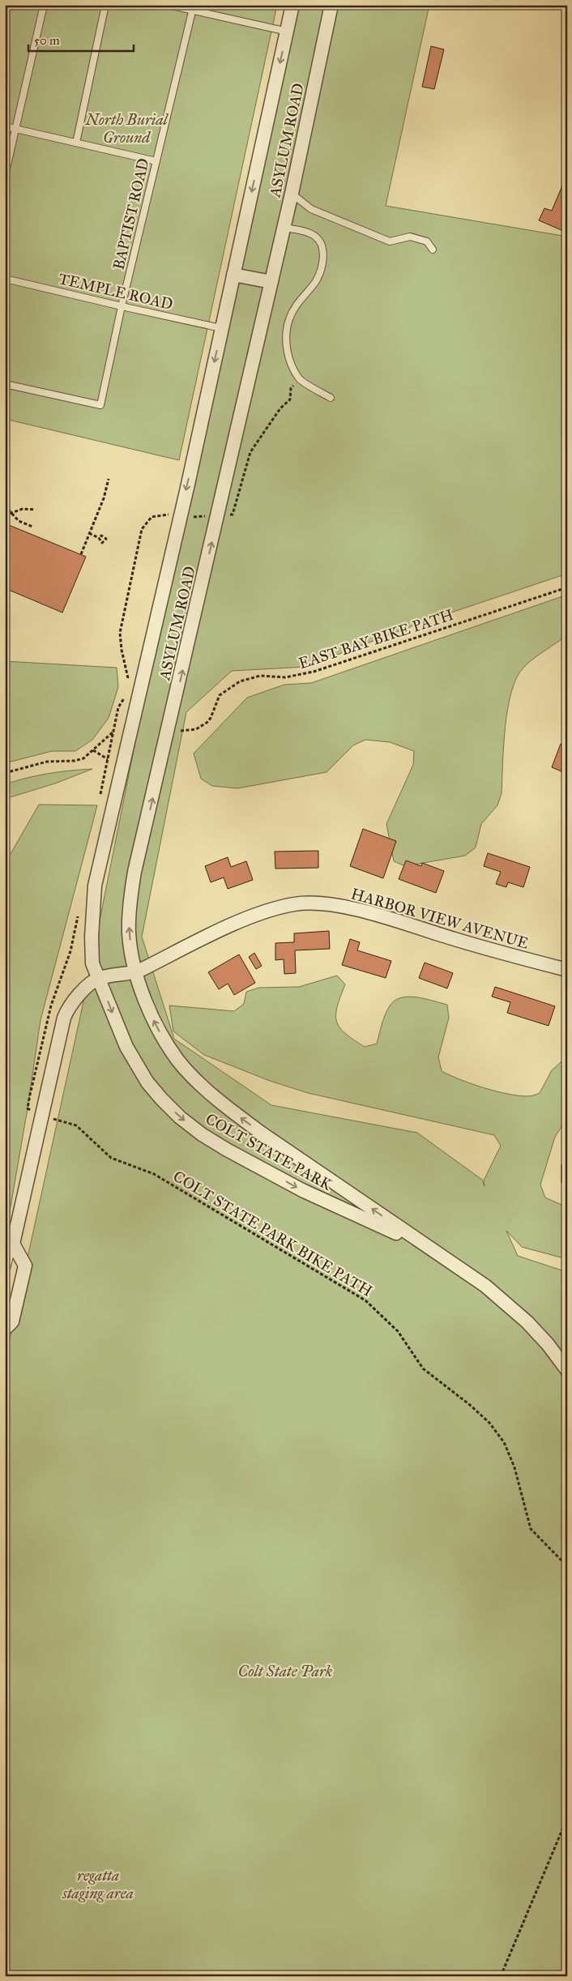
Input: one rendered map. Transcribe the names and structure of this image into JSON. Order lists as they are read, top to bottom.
{
  "streets": {
    "street": ["ASYLUM ROAD", "HARBOR VIEW AVENUE", "COLT STATE PARK"],
    "lane": ["BAPTIST ROAD", "TEMPLE ROAD"],
    "path": ["EAST BAY BIKE PATH", "COLT STATE PARK BIKE PATH"]
  },
  "crossings": [
    ["ASYLUM ROAD", "TEMPLE ROAD"],
    ["ASYLUM ROAD", "EAST BAY BIKE PATH"],
    ["ASYLUM ROAD", "HARBOR VIEW AVENUE"],
    ["ASYLUM ROAD", "COLT STATE PARK"],
    ["BAPTIST ROAD", "TEMPLE ROAD"],
    ["HARBOR VIEW AVENUE", "COLT STATE PARK"]
  ],
  "parks": ["North Burial Ground", "Colt State Park", "regatta staging area"],
  "scale_bar": "50 m"
}
